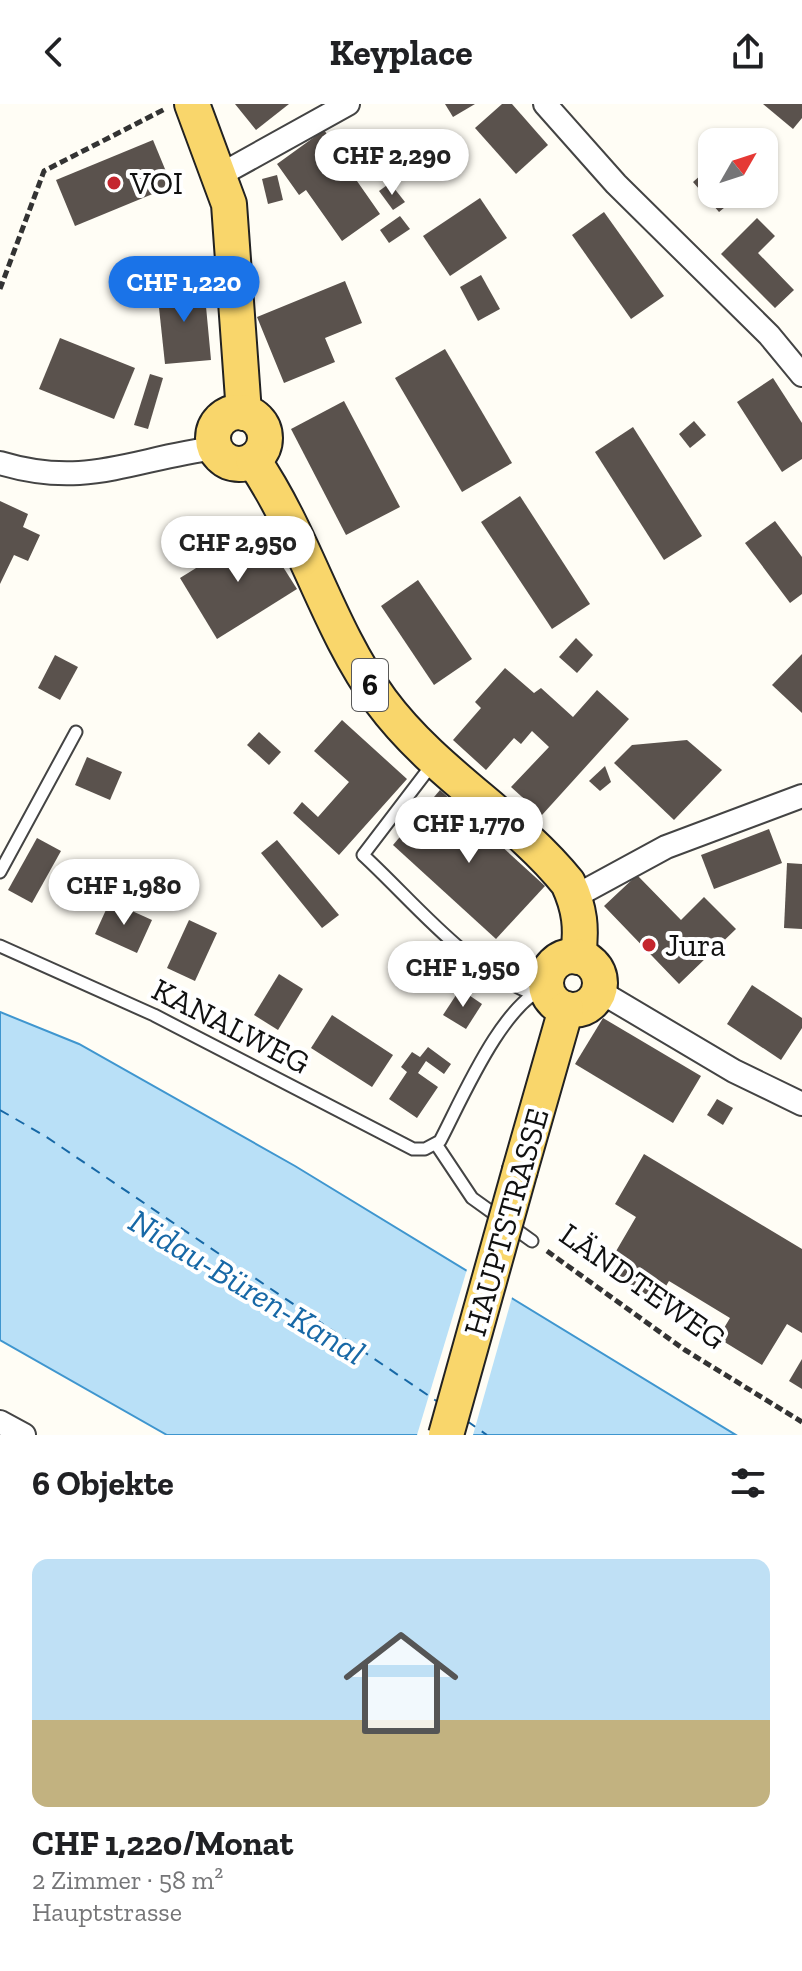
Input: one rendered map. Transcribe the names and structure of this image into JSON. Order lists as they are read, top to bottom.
{
  "streets": {
    "main road": ["6", "HAUPTSTRASSE"],
    "lane": ["KANALWEG", "LÄNDTEWEG"]
  },
  "crossings": [
    ["6", "HAUPTSTRASSE"],
    ["KANALWEG", "LÄNDTEWEG"]
  ],
  "water": ["Nidau-Büren-Kanal"],
  "places": ["VOI", "Jura"],
  "north": "top right",
  "page": {
    "header": "Keyplace",
    "price": [
      "CHF 2,290",
      "CHF 1,220",
      "CHF 2,950",
      "CHF 1,770",
      "CHF 1,980",
      "CHF 1,950"
    ],
    "heading": "6 Objekte",
    "list": [
      {
        "name": "CHF 1,220/Monat",
        "note": "2 Zimmer · 58 m² · Hauptstrasse"
      }
    ]
  }
}
